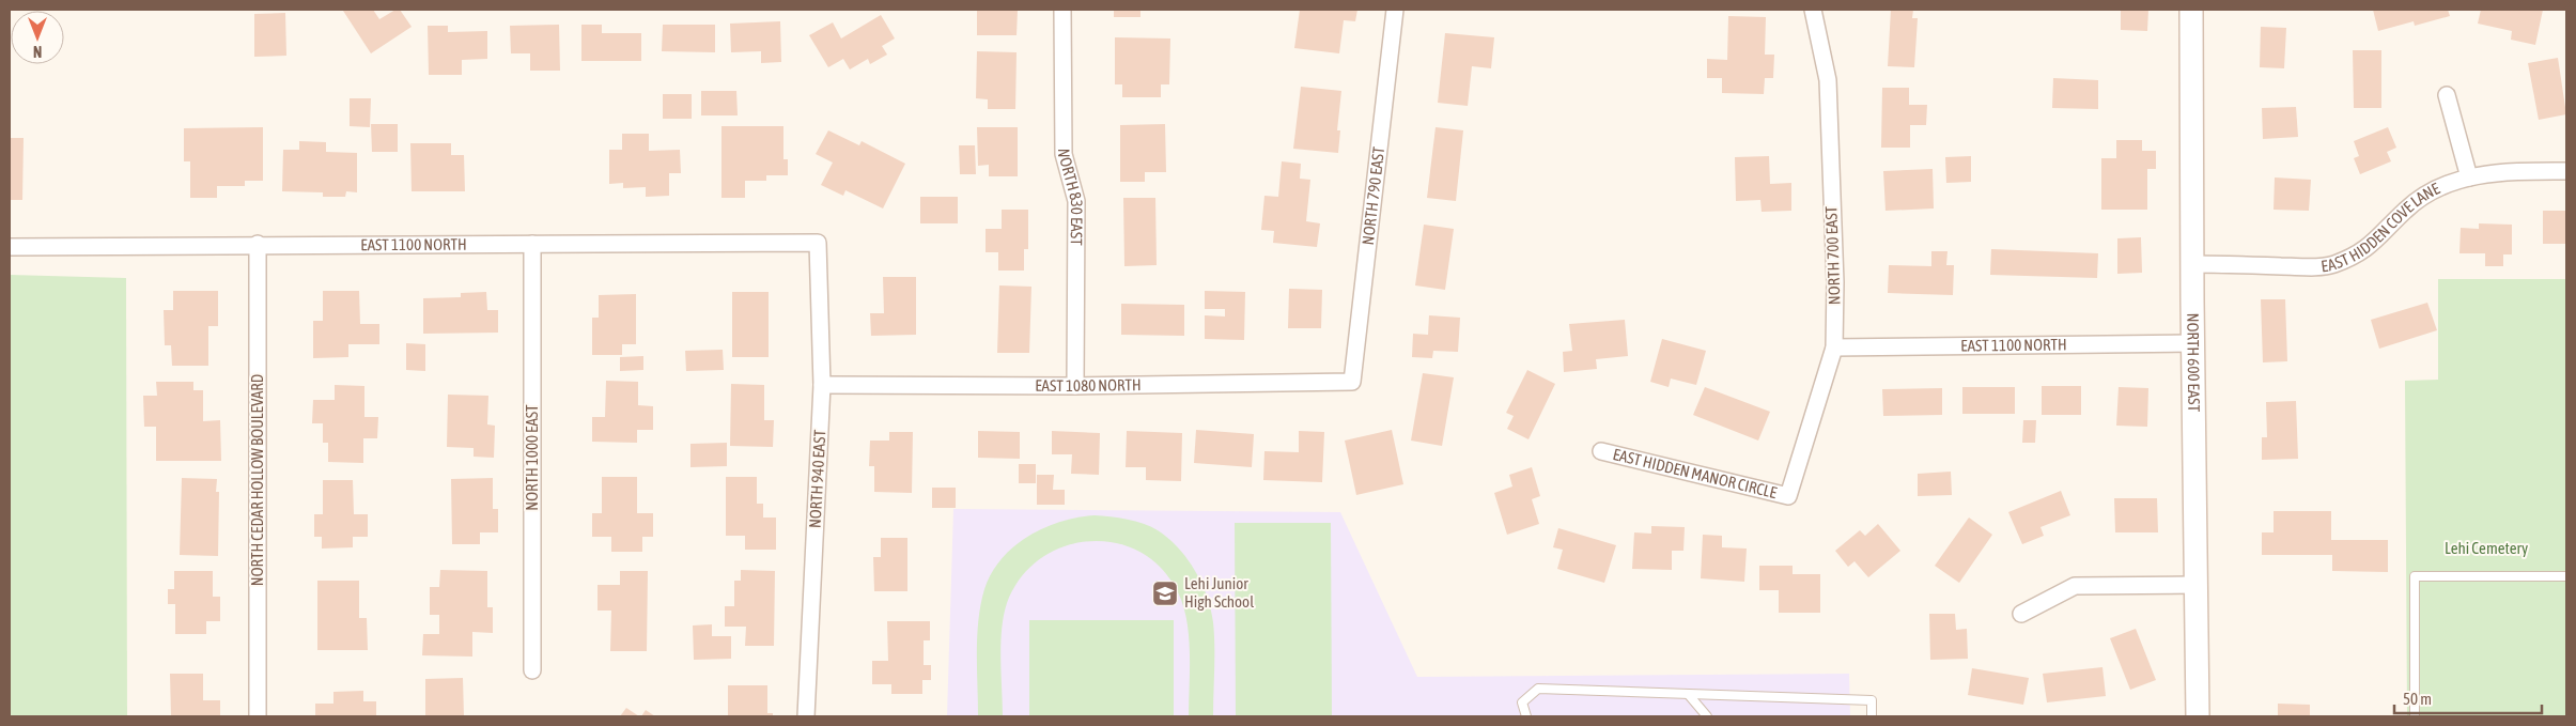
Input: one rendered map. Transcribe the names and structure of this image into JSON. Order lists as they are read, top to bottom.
{
  "streets": {
    "street": [
      "NORTH 790 EAST",
      "NORTH 830 EAST",
      "EAST HIDDEN COVE LANE",
      "EAST 1100 NORTH",
      "NORTH 700 EAST",
      "NORTH 600 EAST",
      "EAST 1080 NORTH",
      "NORTH 1000 EAST",
      "EAST HIDDEN MANOR CIRCLE",
      "NORTH 940 EAST",
      "NORTH CEDAR HOLLOW BOULEVARD"
    ]
  },
  "crossings": [
    ["NORTH 790 EAST", "EAST 1080 NORTH"],
    ["NORTH 830 EAST", "EAST 1080 NORTH"],
    ["EAST HIDDEN COVE LANE", "NORTH 600 EAST"],
    ["EAST 1100 NORTH", "NORTH 700 EAST"],
    ["EAST 1100 NORTH", "NORTH 600 EAST"],
    ["EAST 1100 NORTH", "NORTH 1000 EAST"],
    ["EAST 1100 NORTH", "NORTH 940 EAST"],
    ["EAST 1100 NORTH", "NORTH CEDAR HOLLOW BOULEVARD"],
    ["NORTH 700 EAST", "EAST HIDDEN MANOR CIRCLE"],
    ["EAST 1080 NORTH", "NORTH 940 EAST"]
  ],
  "parks": ["Lehi Cemetery"],
  "places": {
    "school or university": ["Lehi Junior High School"]
  },
  "scale_bar": "50 m",
  "north": "bottom"
}
